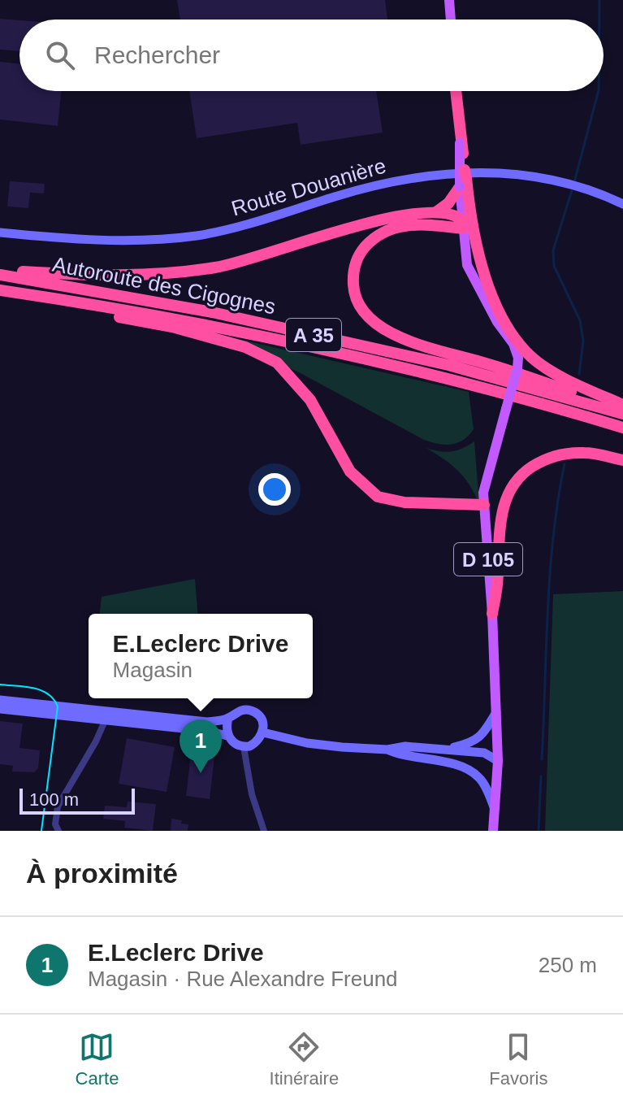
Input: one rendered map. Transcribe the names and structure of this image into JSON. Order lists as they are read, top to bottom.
{
  "streets": {
    "highway": ["Autoroute des Cigognes", "A 35"],
    "main road": ["D 105"],
    "street": ["Route Douanière"]
  },
  "scale_bar": "100 m",
  "page": {
    "search": "Rechercher",
    "popup": ["E.Leclerc Drive", "Magasin"],
    "pins": "1",
    "scale": "100 m",
    "heading": "À proximité",
    "list": [
      {
        "mark": "1",
        "name": "E.Leclerc Drive",
        "note": "Magasin · Rue Alexandre Freund",
        "value": "250 m"
      }
    ],
    "nav": ["Carte", "Itinéraire", "Favoris"]
  }
}
